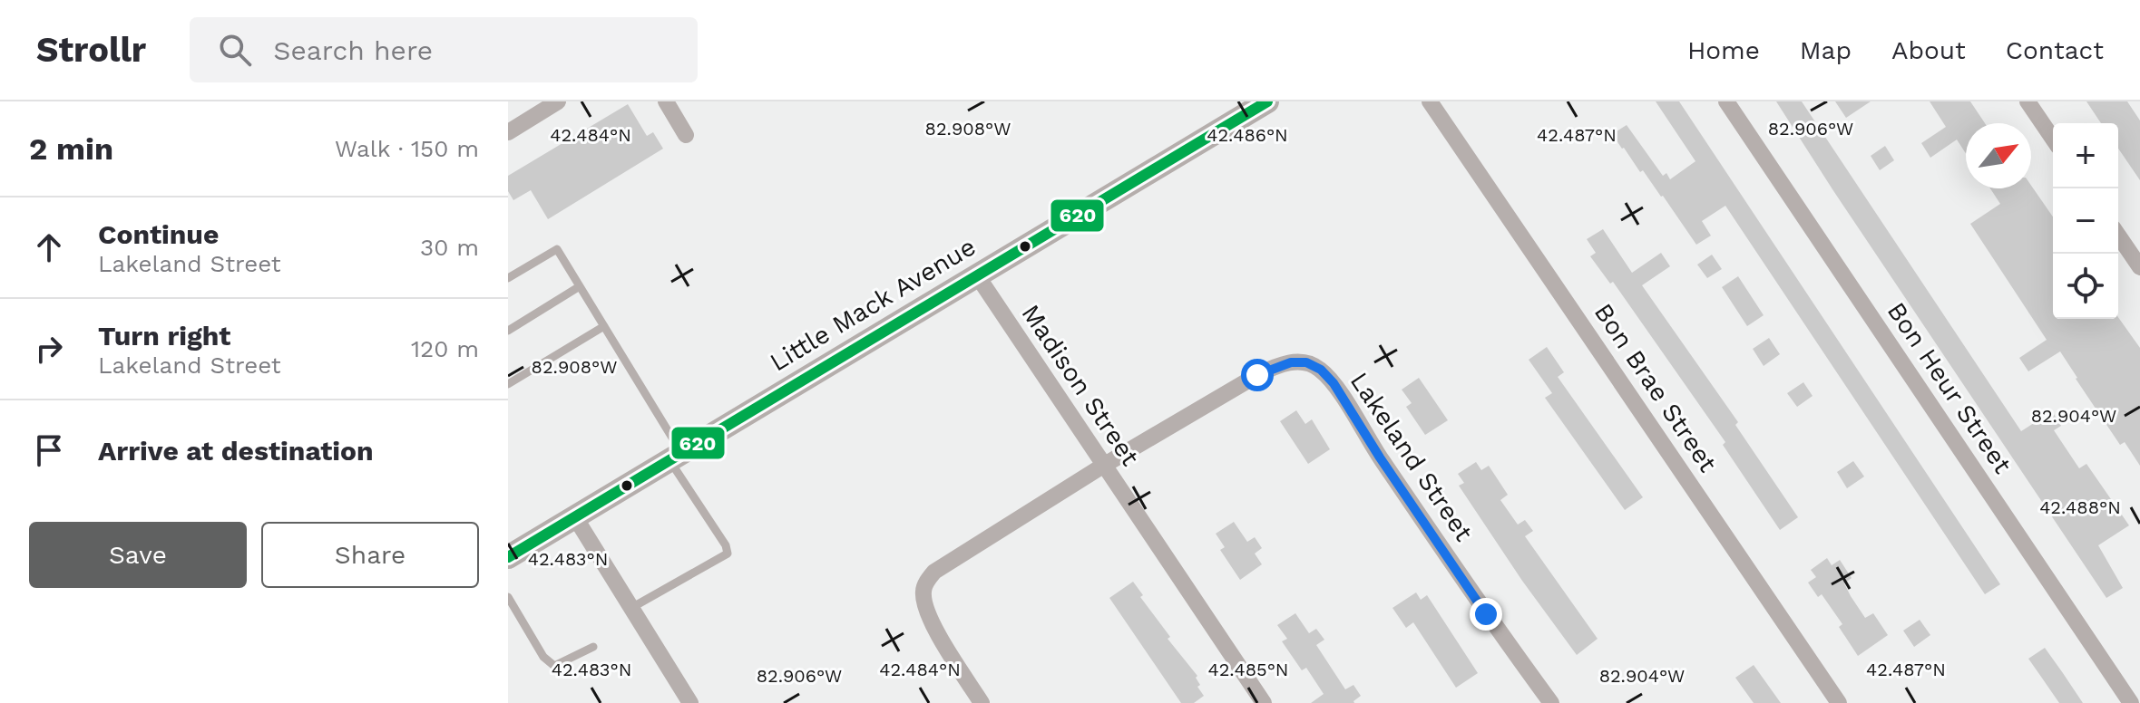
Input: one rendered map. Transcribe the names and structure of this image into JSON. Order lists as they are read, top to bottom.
{
  "streets": {
    "main road": ["Little Mack Avenue"],
    "street": [
      "Madison Street",
      "Bon Brae Street",
      "Bon Heur Street",
      "Lakeland Street"
    ]
  },
  "crossings": [
    ["Little Mack Avenue", "Madison Street"],
    ["Madison Street", "Lakeland Street"]
  ],
  "lines": ["transit line 620"],
  "north": "top right",
  "page": {
    "header": "Strollr",
    "search": "Search here",
    "nav": [
      "Home",
      "Map",
      "About",
      "Contact"
    ],
    "heading": ["2 min", "Walk · 150 m"],
    "map_buttons": ["+", "−"],
    "list": [
      ["Continue", "Lakeland Street", "30 m"],
      ["Turn right", "Lakeland Street", "120 m"],
      "Arrive at destination"
    ],
    "buttons": ["Save", "Share"]
  },
  "coordinates": [
    "82.908°W",
    "82.906°W",
    "42.484°N",
    "42.486°N",
    "42.487°N",
    "82.904°W",
    "42.488°N",
    "42.483°N",
    "42.485°N"
  ]
}
